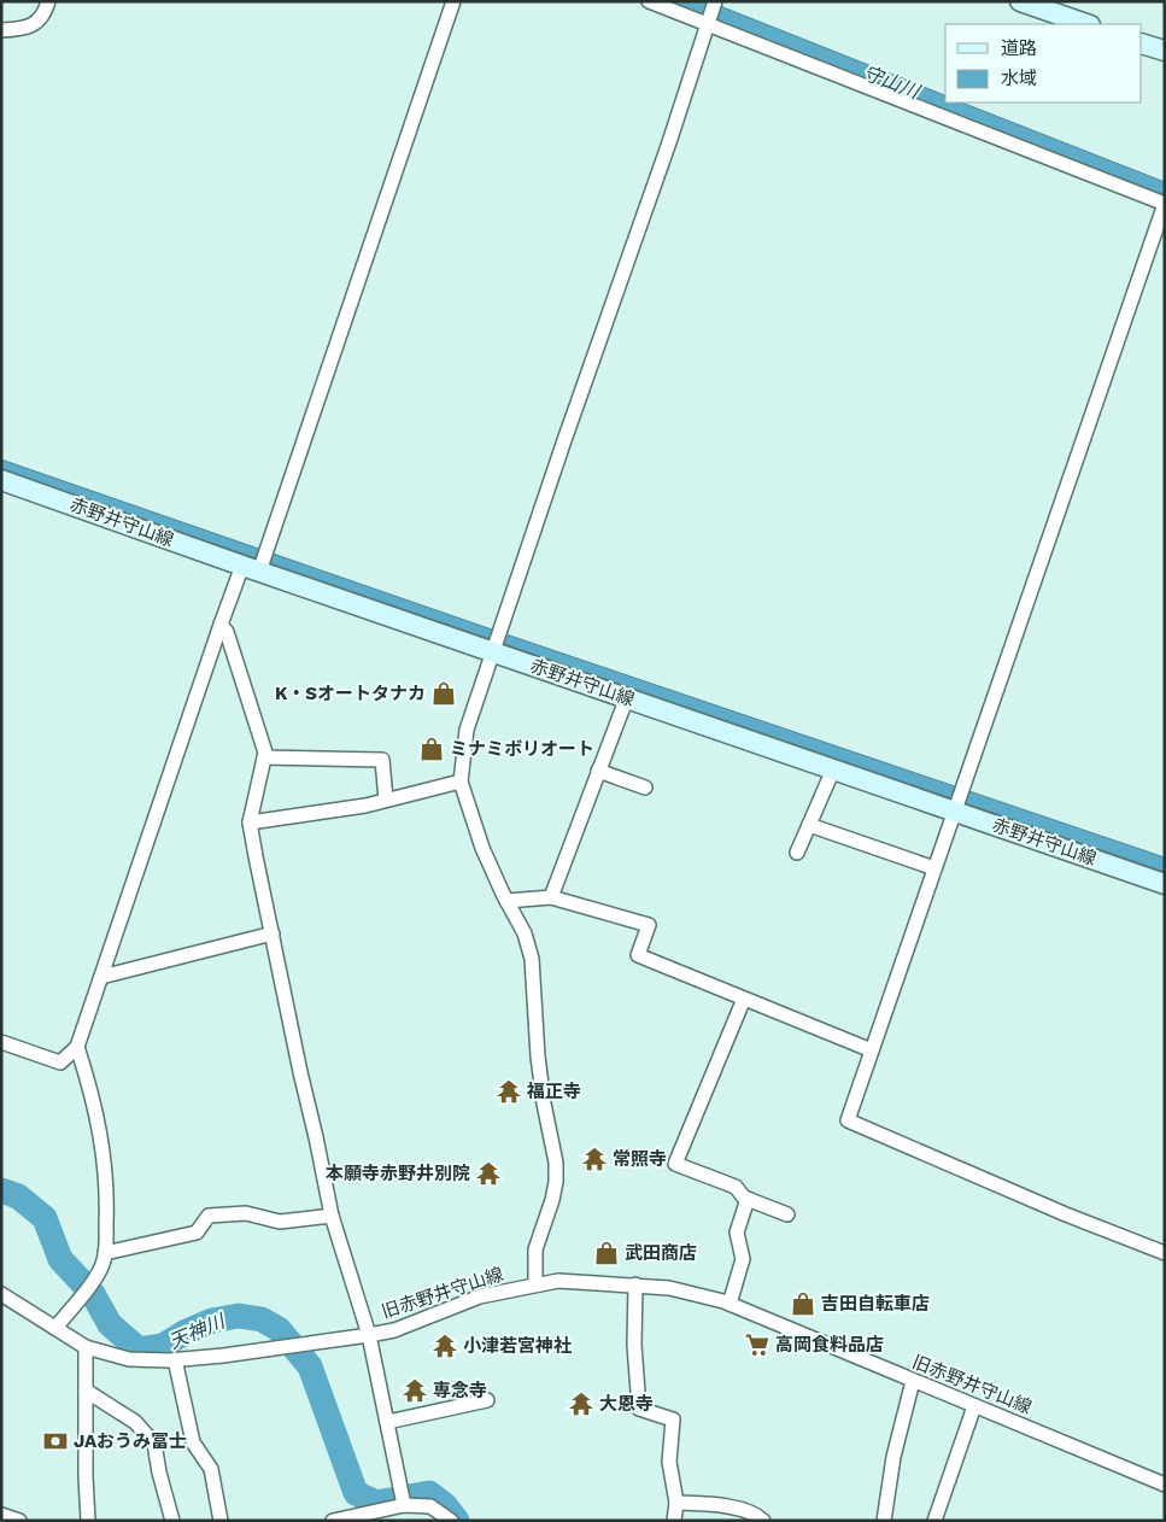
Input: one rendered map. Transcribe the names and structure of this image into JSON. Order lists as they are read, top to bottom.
{
  "streets": {
    "main road": ["赤野井守山線"],
    "street": ["旧赤野井守山線"]
  },
  "water": ["守山川", "天神川"],
  "places": {
    "shop": [
      "K・Sオートタナカ",
      "ミナミボリオート",
      "武田商店",
      "吉田自転車店"
    ],
    "temple": [
      "福正寺",
      "常照寺",
      "本願寺赤野井別院",
      "小津若宮神社",
      "専念寺",
      "大恩寺"
    ],
    "supermarket": ["高岡食料品店"],
    "bank": ["JAおうみ冨士"]
  },
  "legend": ["道路", "水域"]
}
